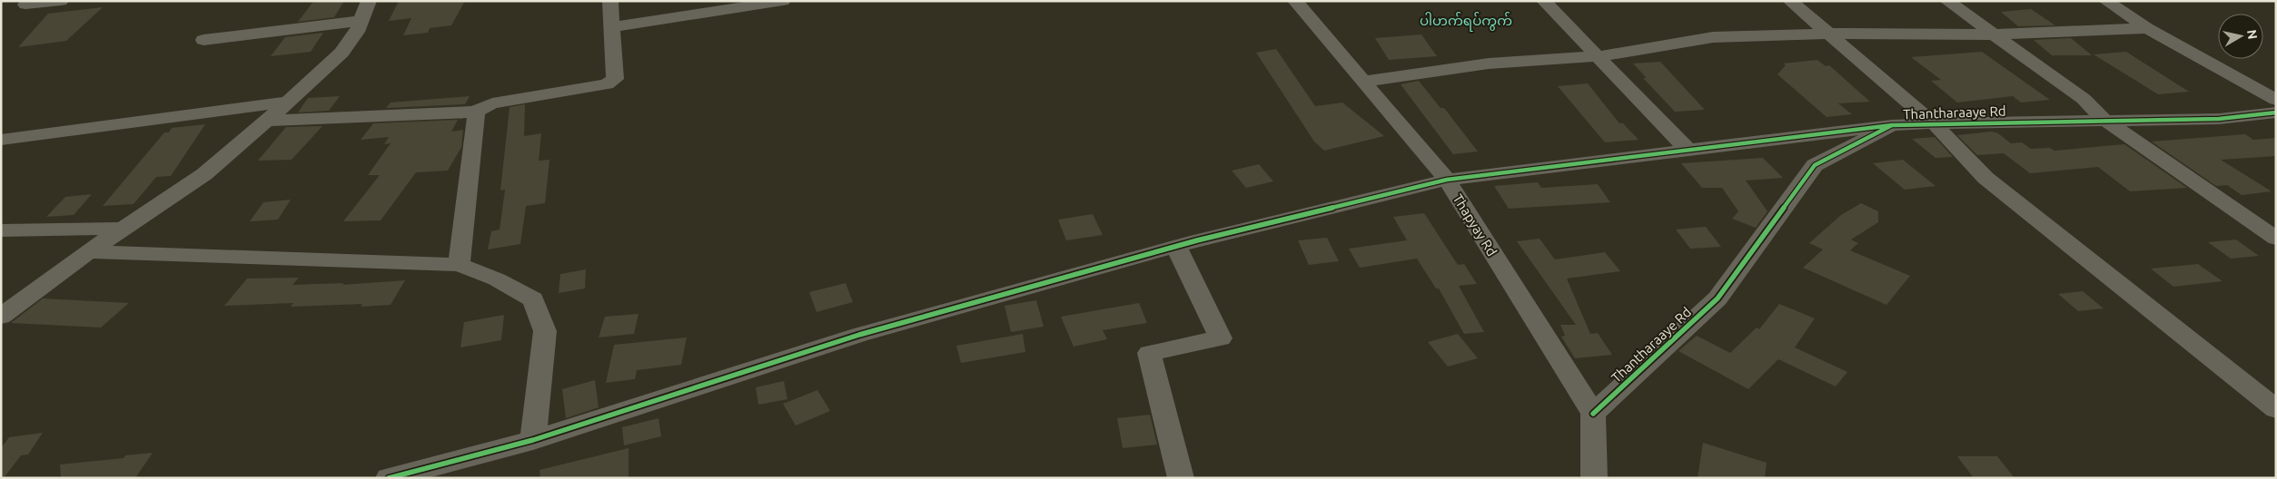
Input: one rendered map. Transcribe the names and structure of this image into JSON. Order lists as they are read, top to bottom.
{
  "streets": {
    "street": ["Thantharaaye Rd", "Thapyay Rd"]
  },
  "crossings": [
    ["Thantharaaye Rd", "Thapyay Rd"]
  ],
  "districts": ["ပါဟက်ရပ်ကွက်"],
  "north": "right"
}
